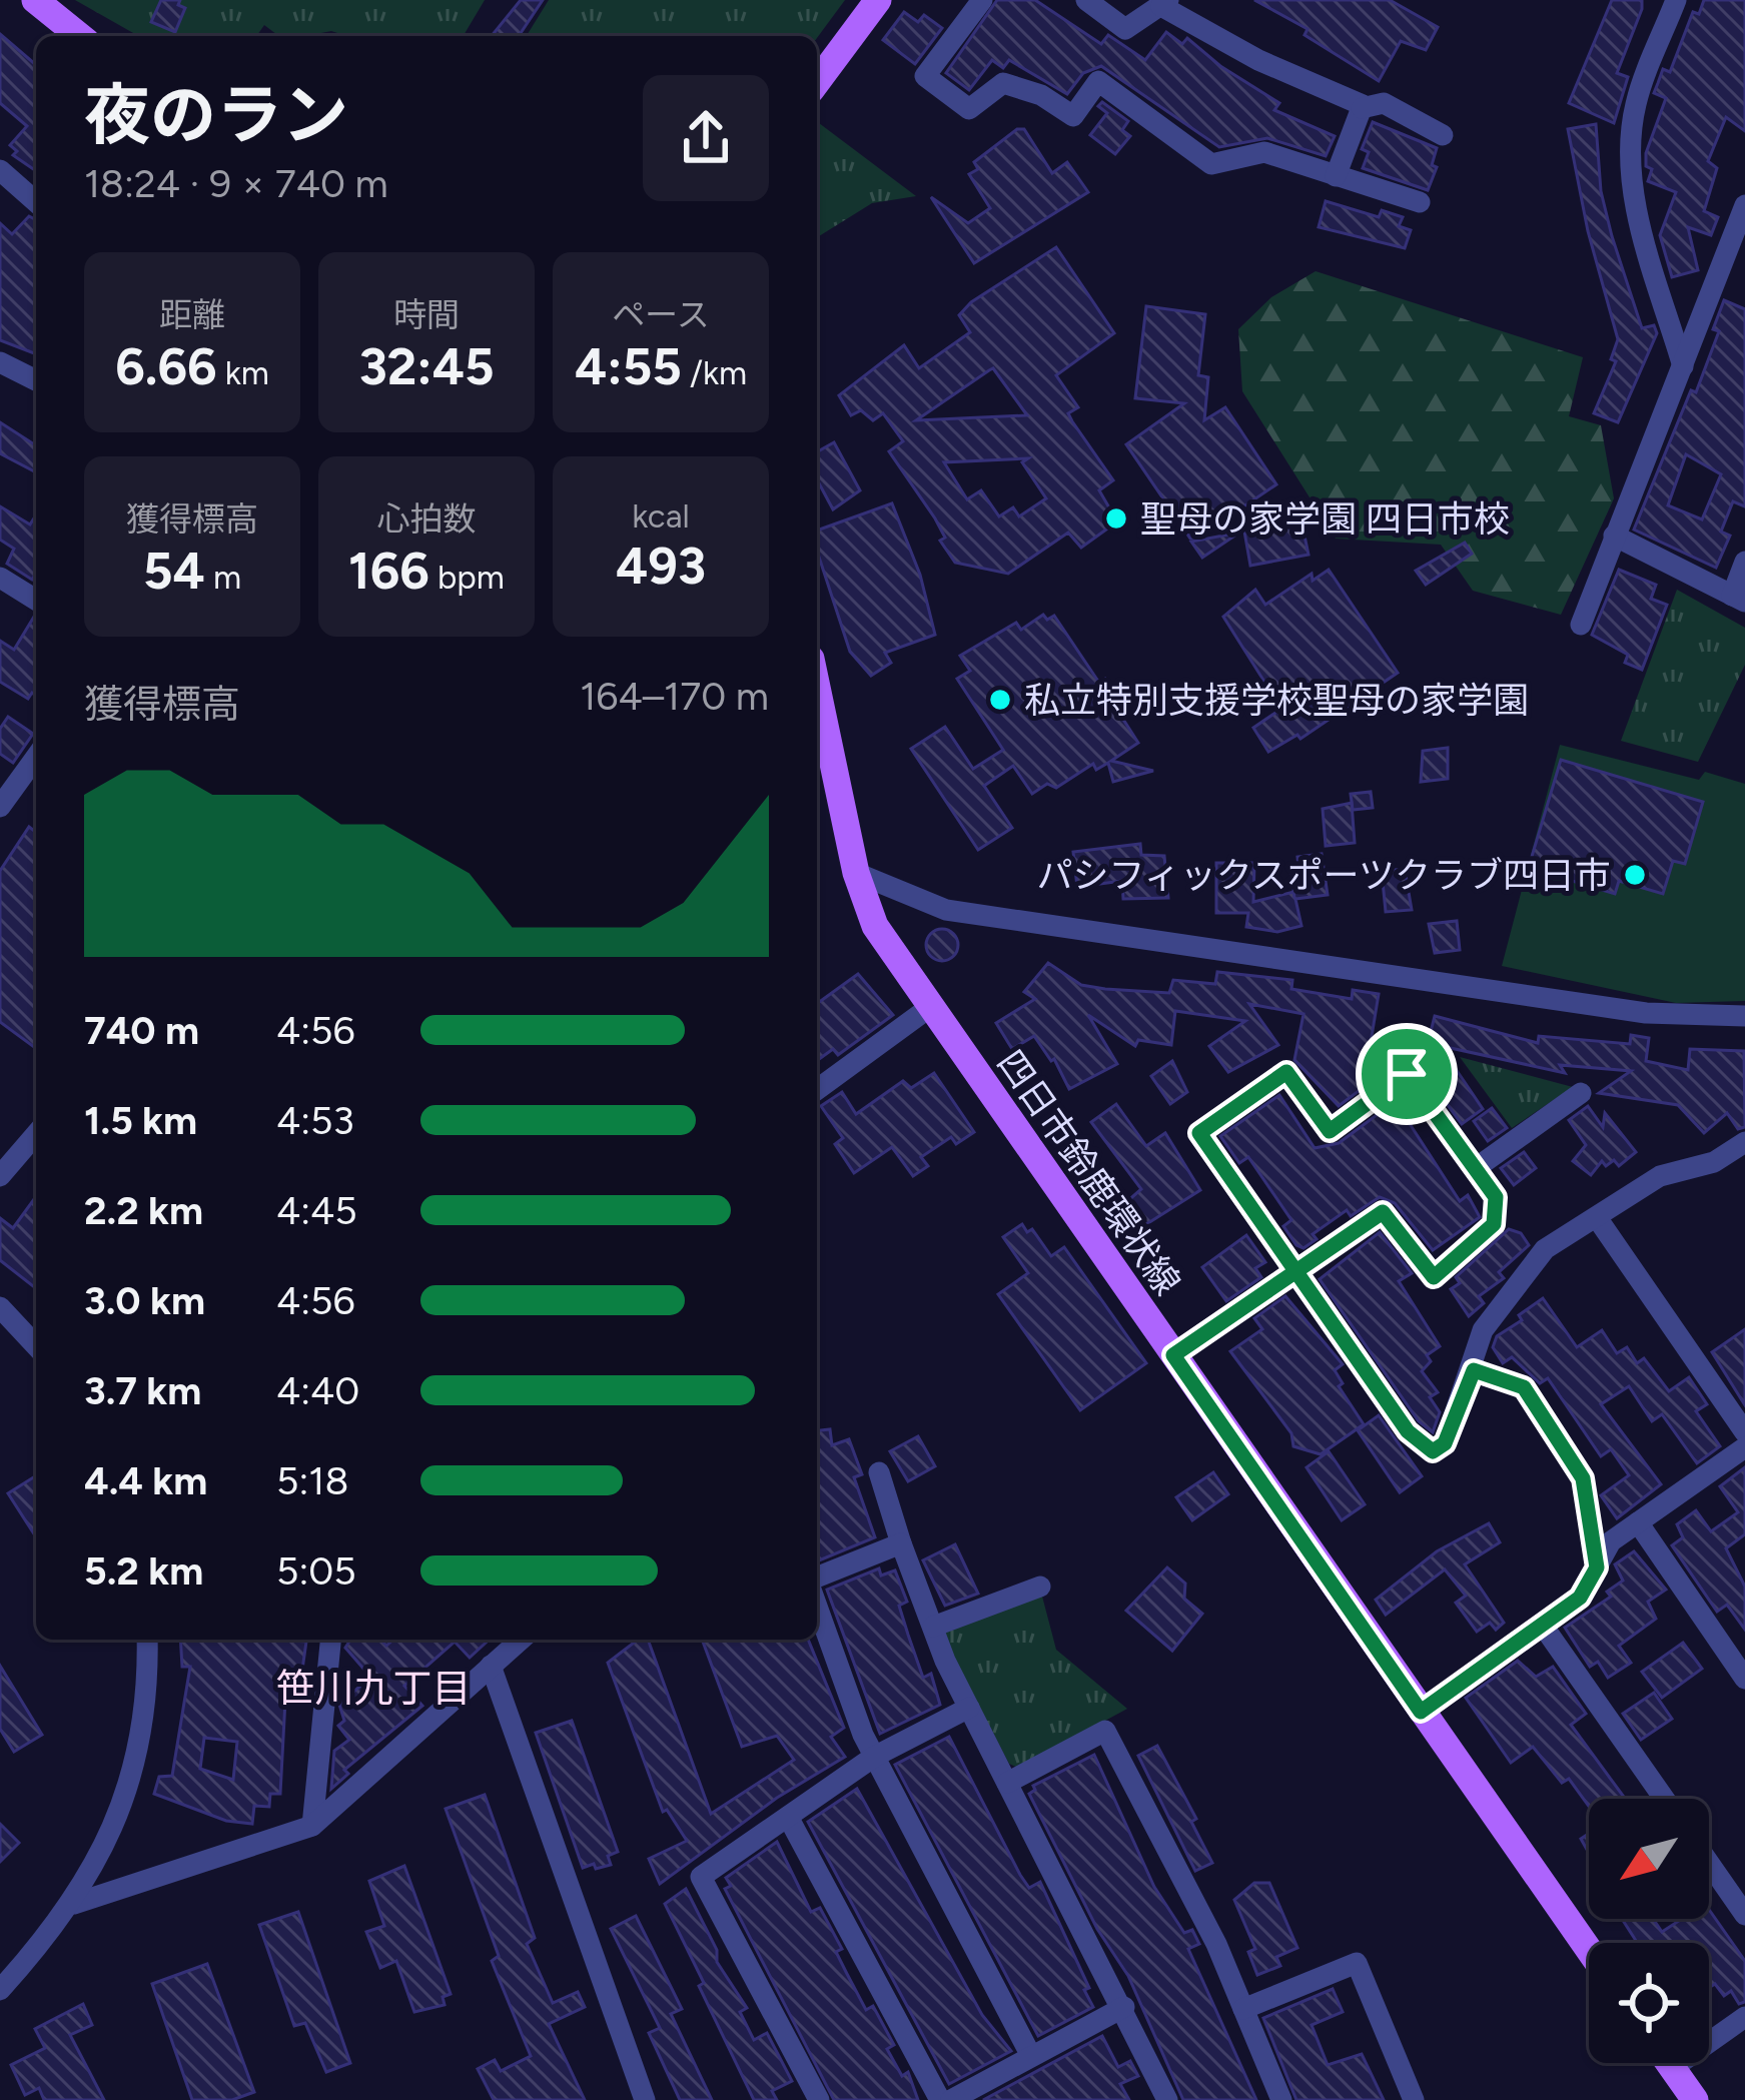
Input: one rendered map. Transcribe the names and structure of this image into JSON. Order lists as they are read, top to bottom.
{
  "streets": {
    "main road": ["四日市鈴鹿環状線"]
  },
  "districts": ["笹川九丁目"],
  "places": ["聖母の家学園 四日市校", "私立特別支援学校聖母の家学園", "パシフィックスポーツクラブ四日市"],
  "north": "bottom left",
  "page": {
    "heading": ["夜のラン", "18:24 · 9 × 740 m"],
    "stats": [
      ["距離", "6.66 km"],
      ["時間", "32:45"],
      ["ペース", "4:55 /km"],
      ["獲得標高", "54 m"],
      ["心拍数", "166 bpm"],
      ["kcal", "493"]
    ],
    "chart": ["獲得標高", "164–170 m"],
    "list": [
      {
        "name": "740 m",
        "note": "4:56"
      },
      {
        "name": "1.5 km",
        "note": "4:53"
      },
      {
        "name": "2.2 km",
        "note": "4:45"
      },
      {
        "name": "3.0 km",
        "note": "4:56"
      },
      {
        "name": "3.7 km",
        "note": "4:40"
      },
      {
        "name": "4.4 km",
        "note": "5:18"
      },
      {
        "name": "5.2 km",
        "note": "5:05"
      }
    ]
  }
}
